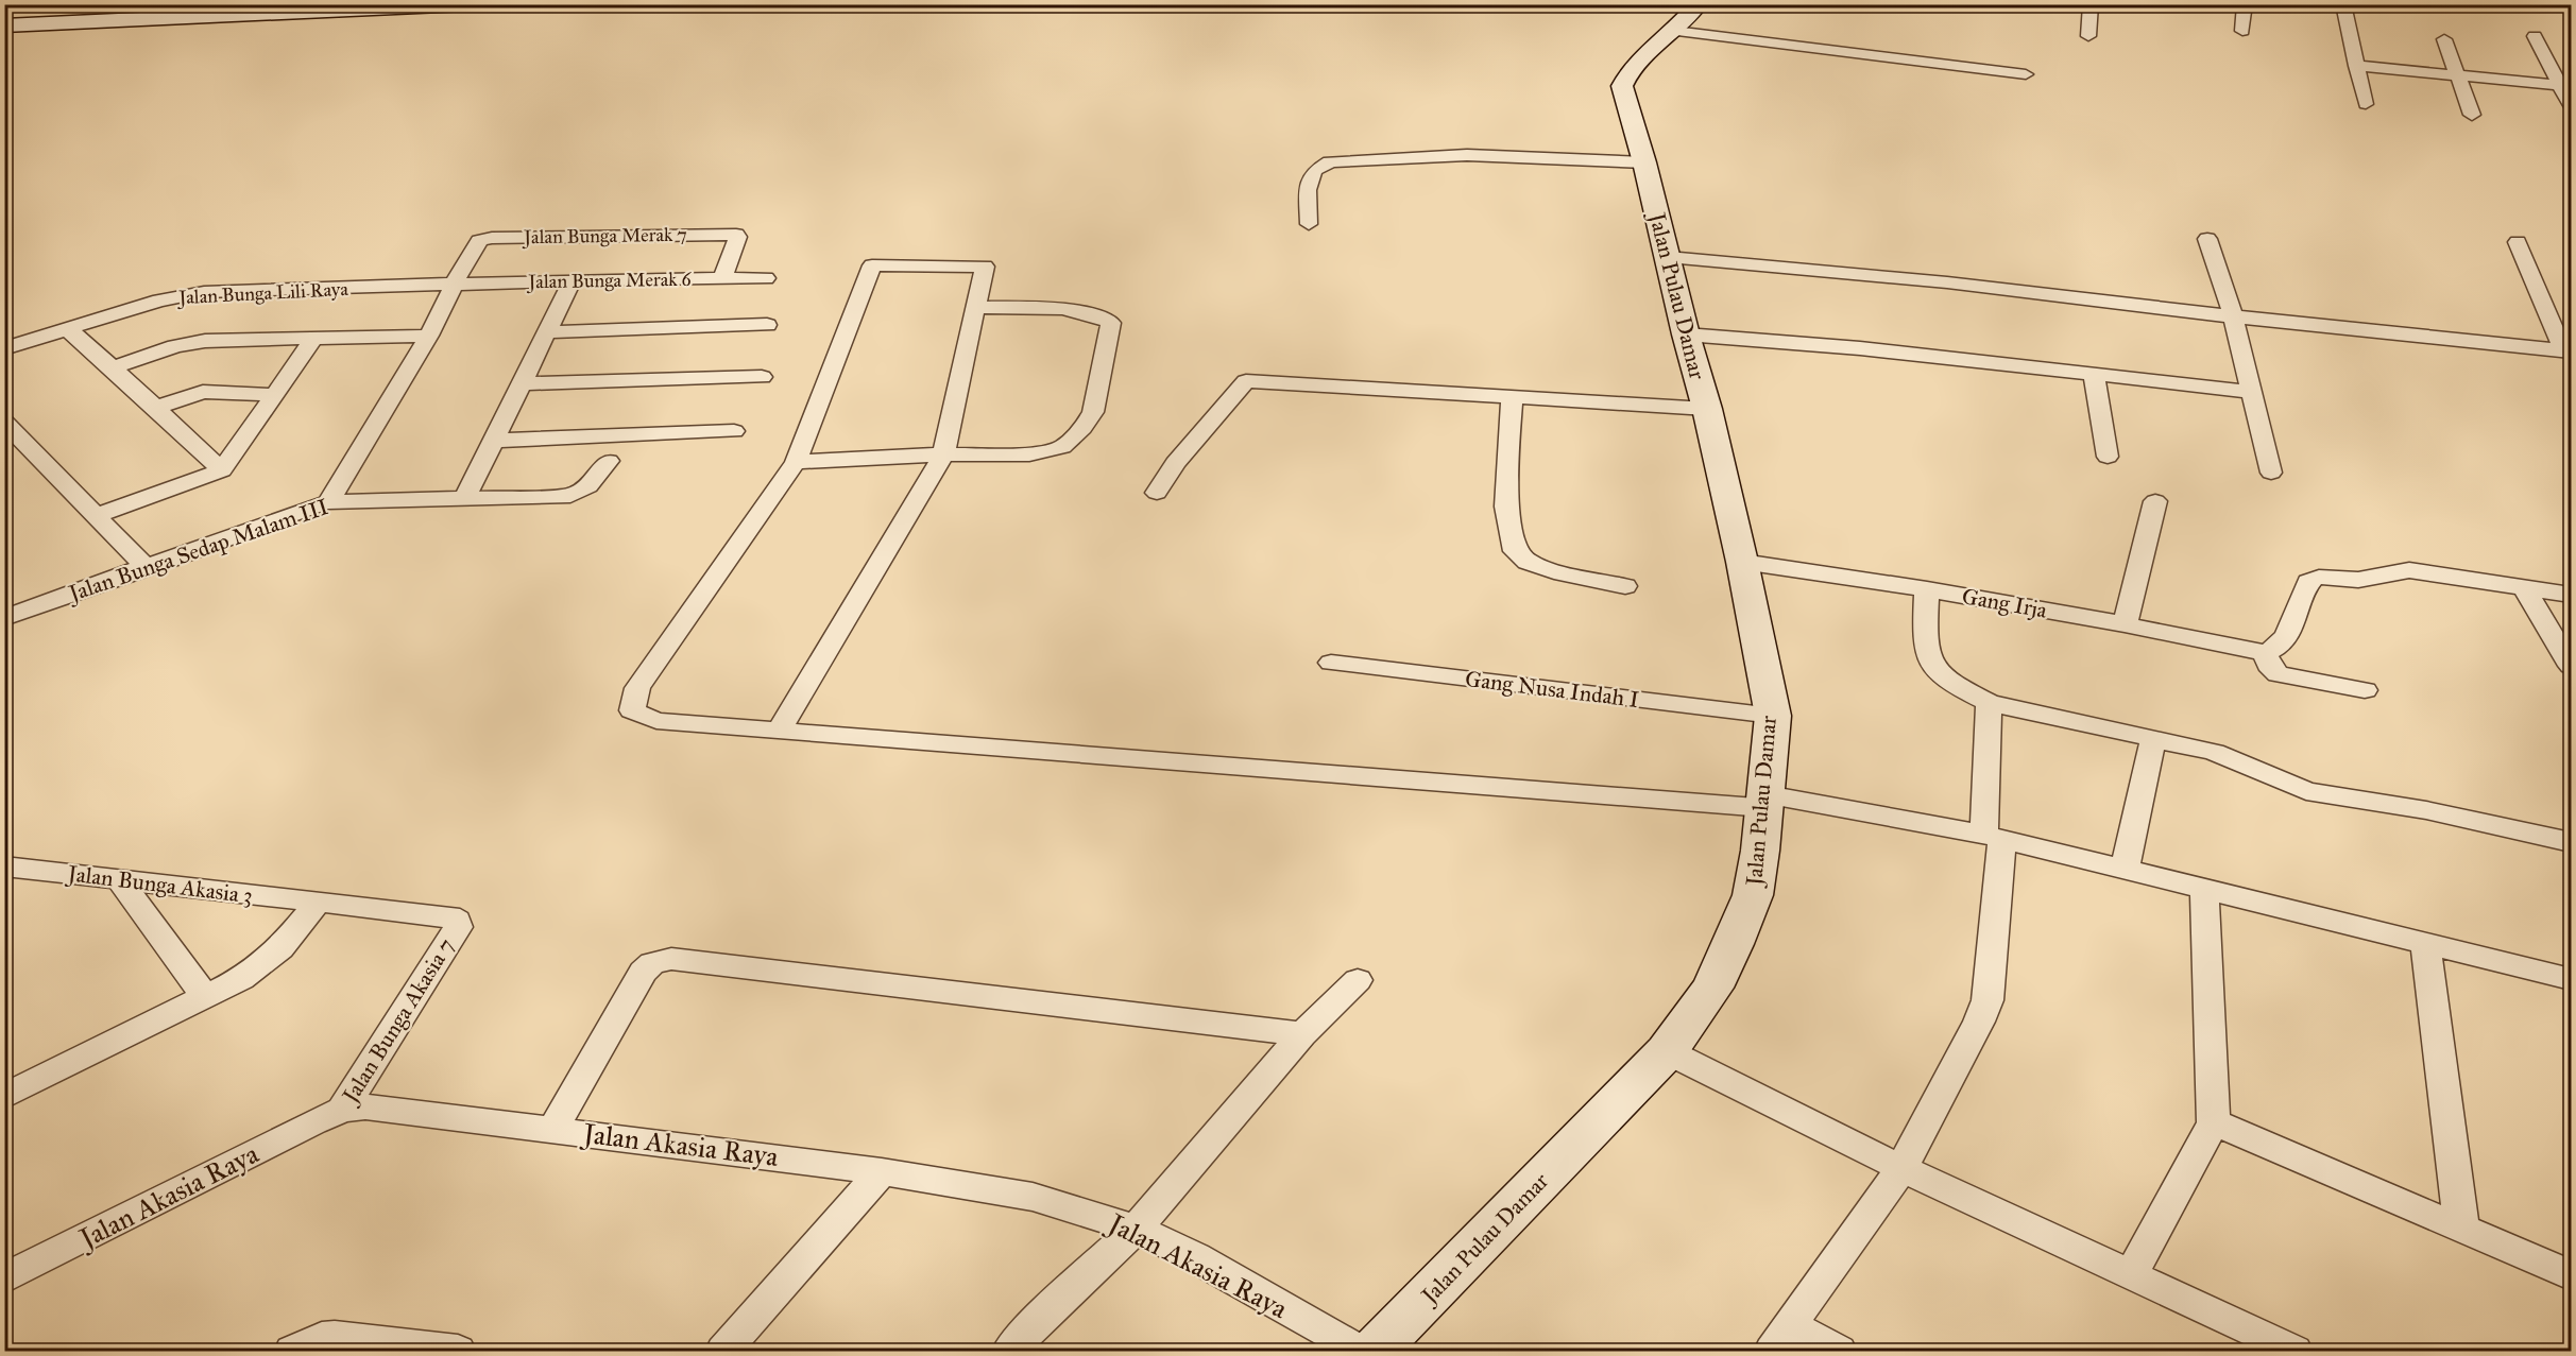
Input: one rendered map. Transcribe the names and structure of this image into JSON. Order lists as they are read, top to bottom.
{
  "streets": {
    "street": [
      "Jalan Bunga Merak 7",
      "Jalan Bunga Merak 6",
      "Jalan Bunga Lili Raya",
      "Jalan Pulau Damar",
      "Jalan Bunga Sedap Malam III",
      "Gang Irja",
      "Gang Nusa Indah I",
      "Jalan Bunga Akasia 3",
      "Jalan Bunga Akasia 7",
      "Jalan Akasia Raya"
    ]
  },
  "crossings": [
    ["Jalan Bunga Merak 7", "Jalan Bunga Merak 6"],
    ["Jalan Bunga Merak 7", "Jalan Bunga Lili Raya"],
    ["Jalan Bunga Merak 6", "Jalan Bunga Lili Raya"],
    ["Jalan Pulau Damar", "Gang Irja"],
    ["Jalan Pulau Damar", "Gang Nusa Indah I"],
    ["Jalan Bunga Akasia 3", "Jalan Bunga Akasia 7"],
    ["Jalan Bunga Akasia 7", "Jalan Akasia Raya"]
  ]
}
